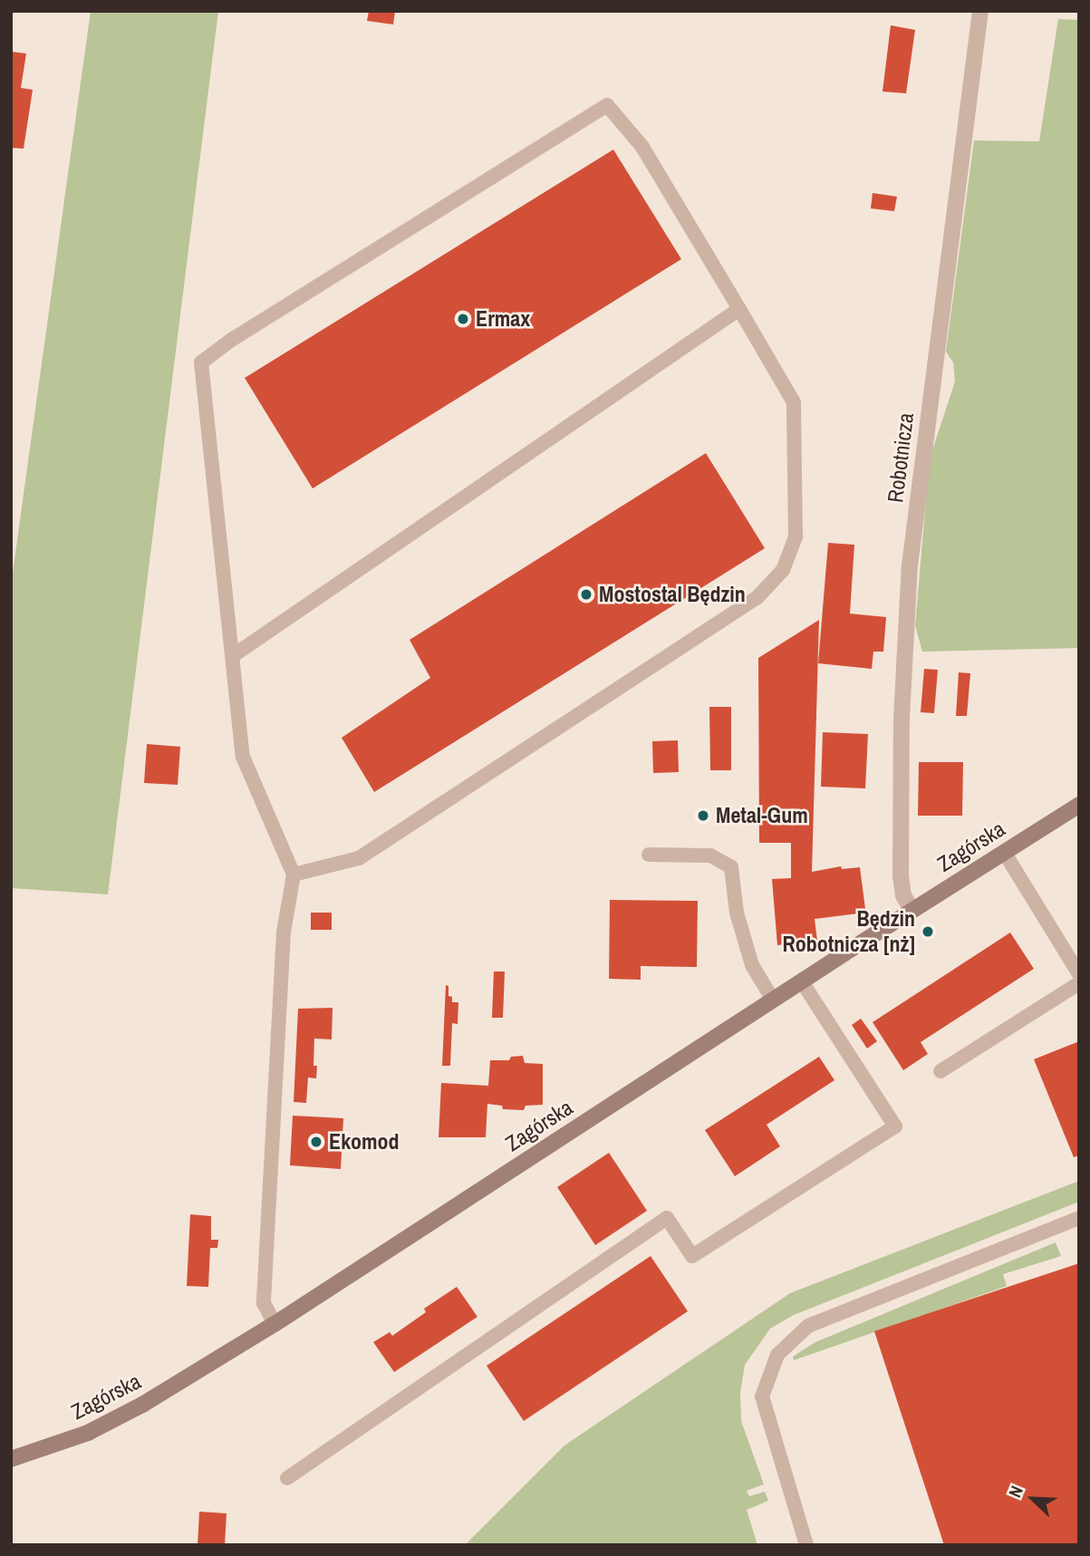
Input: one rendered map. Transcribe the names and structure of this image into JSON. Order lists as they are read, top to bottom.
{
  "streets": {
    "street": ["Robotnicza", "Zagórska"]
  },
  "crossings": [
    ["Robotnicza", "Zagórska"]
  ],
  "places": [
    "Ermax",
    "Mostostal Będzin",
    "Metal-Gum",
    "Będzin Robotnicza [nż]",
    "Ekomod"
  ],
  "north": "top left"
}
